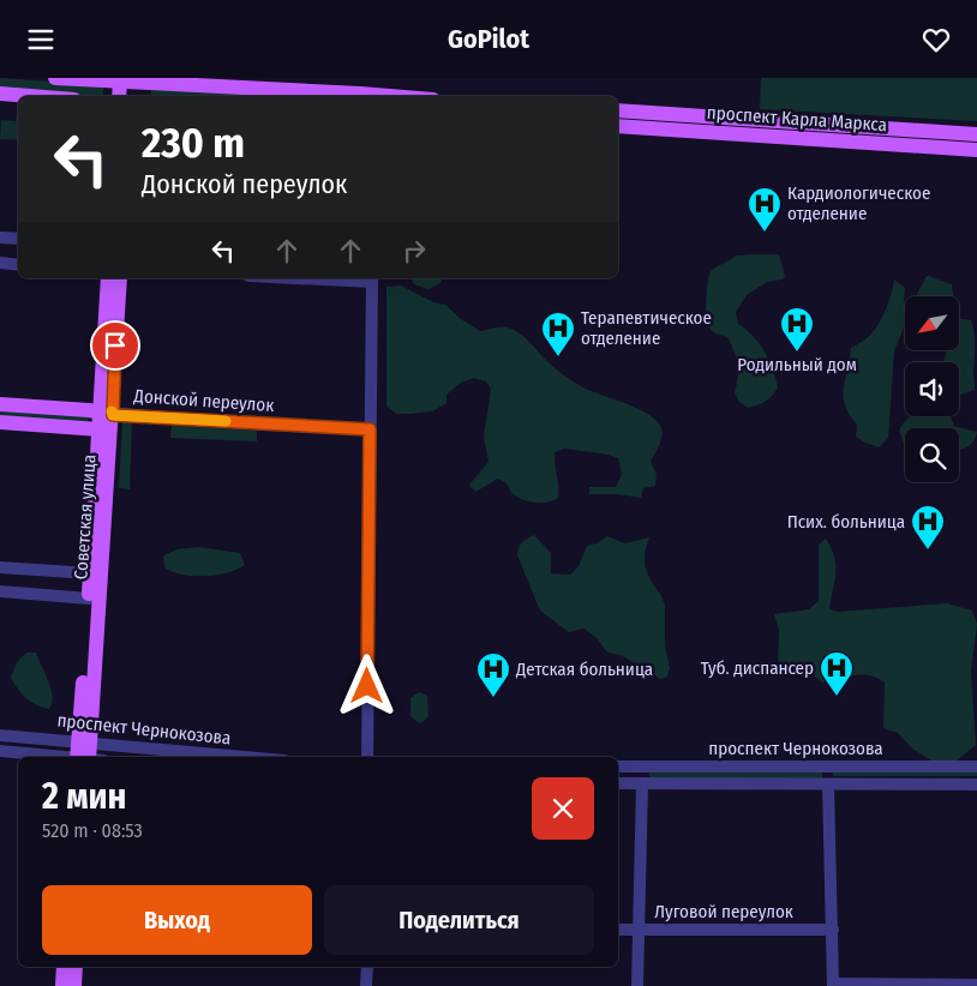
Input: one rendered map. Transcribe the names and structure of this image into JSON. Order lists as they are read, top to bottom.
{
  "streets": {
    "main road": ["проспект Карла Маркса", "Донской переулок", "Советская улица"],
    "street": ["проспект Чернокозова", "Луговой переулок"]
  },
  "crossings": [
    ["Донской переулок", "Советская улица"],
    ["Советская улица", "проспект Чернокозова"]
  ],
  "places": {
    "hospital": [
      "Кардиологическое отделение",
      "Родильный дом",
      "Терапевтическое отделение",
      "Псих. больница",
      "Туб. диспансер",
      "Детская больница"
    ]
  },
  "north": "bottom left",
  "page": {
    "header": "GoPilot",
    "turn": ["230 m", "Донской переулок"],
    "heading": ["2 мин", "520 m · 08:53"],
    "buttons": ["Выход", "Поделиться"]
  }
}
